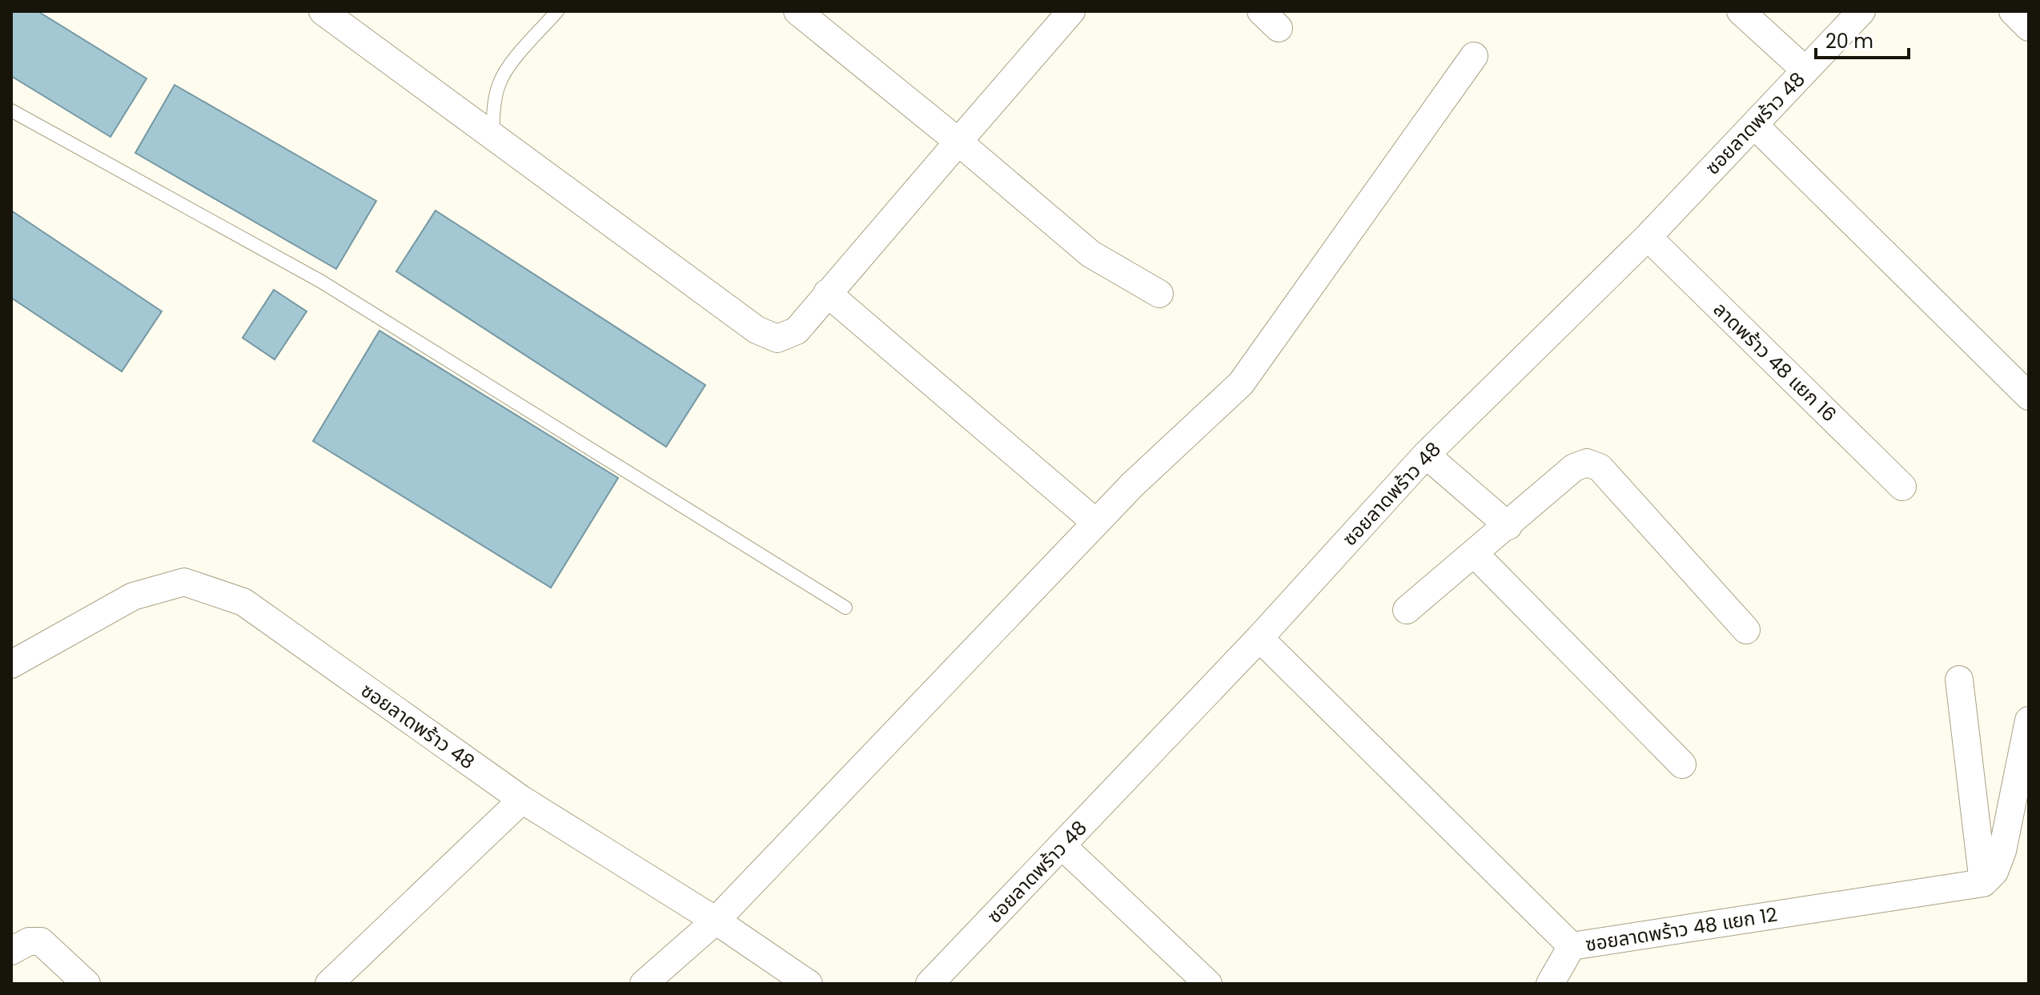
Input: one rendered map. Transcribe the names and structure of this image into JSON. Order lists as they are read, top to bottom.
{
  "streets": {
    "street": ["ซอยลาดพร้าว 48", "ลาดพร้าว 48 แยก 16", "ซอยลาดพร้าว 48 แยก 12"]
  },
  "crossings": [
    ["ซอยลาดพร้าว 48", "ลาดพร้าว 48 แยก 16"],
    ["ซอยลาดพร้าว 48", "ซอยลาดพร้าว 48 แยก 12"]
  ],
  "scale_bar": "20 m"
}
